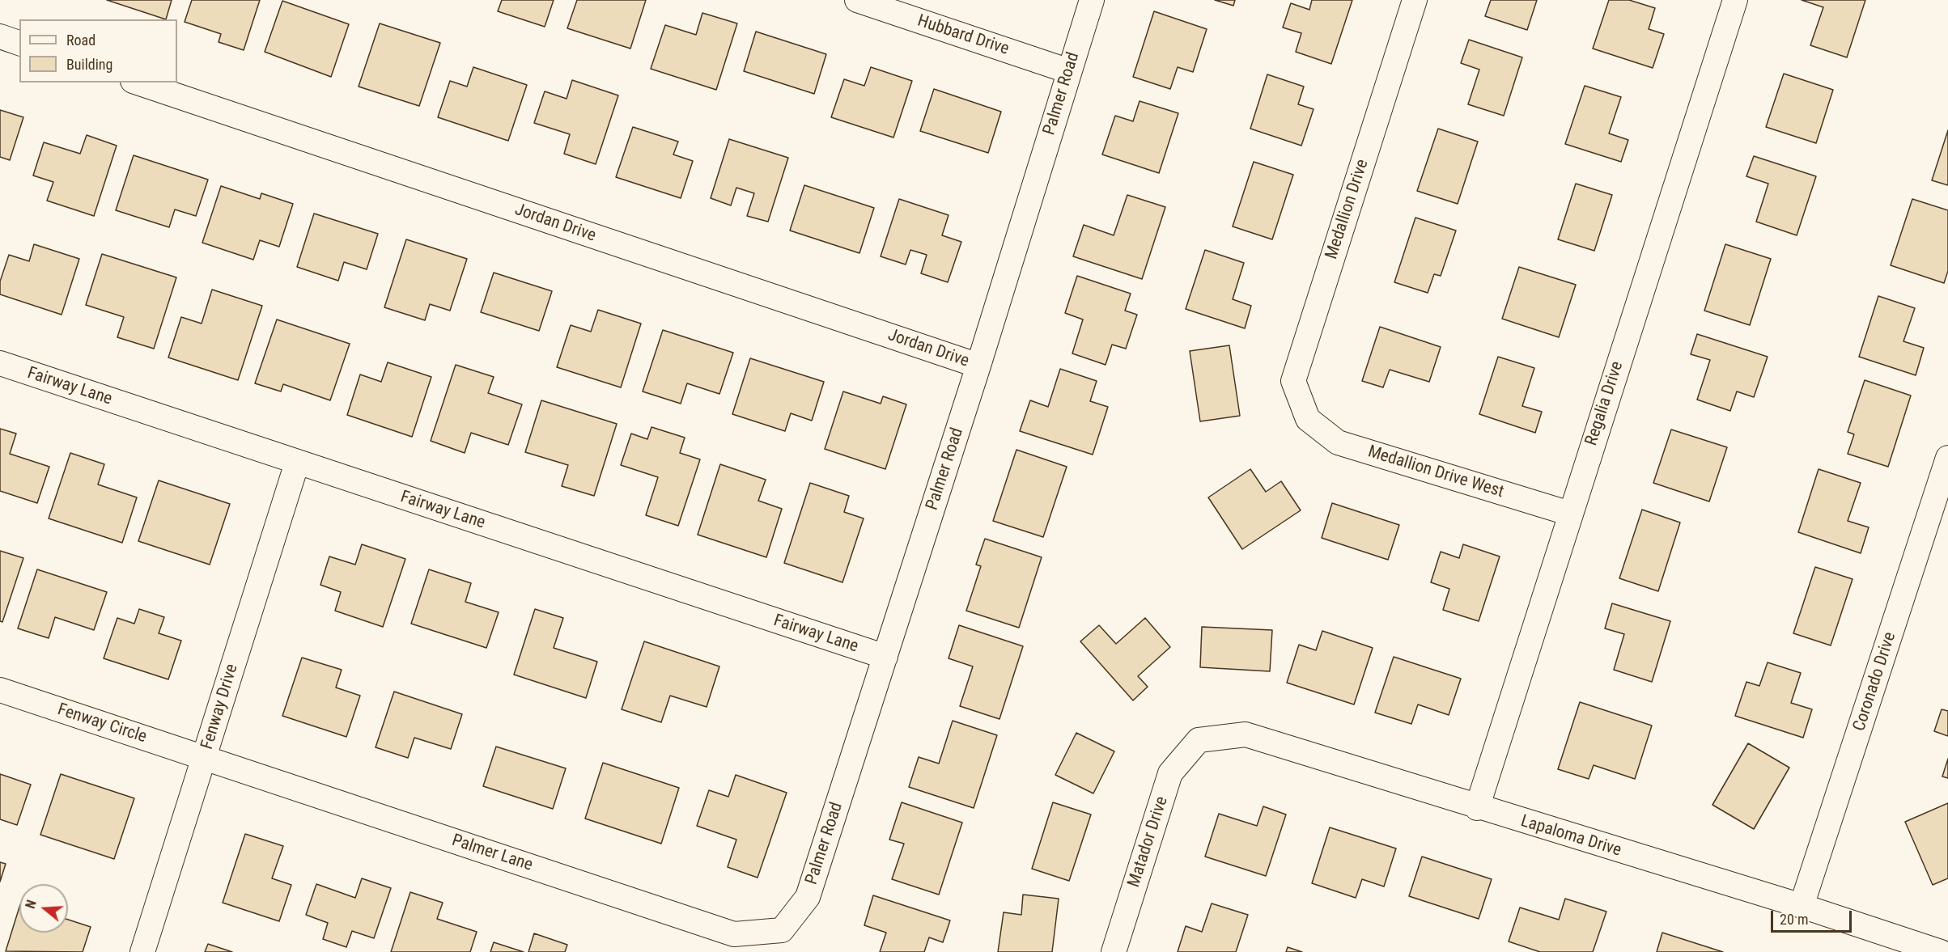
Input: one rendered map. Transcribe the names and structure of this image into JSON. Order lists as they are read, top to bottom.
{
  "streets": {
    "street": [
      "Hubbard Drive",
      "Palmer Road",
      "Medallion Drive",
      "Jordan Drive",
      "Fairway Lane",
      "Regalia Drive",
      "Medallion Drive West",
      "Coronado Drive",
      "Fenway Drive",
      "Fenway Circle",
      "Lapaloma Drive",
      "Matador Drive",
      "Palmer Lane"
    ]
  },
  "crossings": [
    ["Hubbard Drive", "Palmer Road"],
    ["Palmer Road", "Jordan Drive"],
    ["Palmer Road", "Fairway Lane"],
    ["Palmer Road", "Palmer Lane"],
    ["Medallion Drive", "Medallion Drive West"],
    ["Fairway Lane", "Fenway Drive"],
    ["Regalia Drive", "Medallion Drive West"],
    ["Regalia Drive", "Lapaloma Drive"],
    ["Coronado Drive", "Lapaloma Drive"],
    ["Fenway Drive", "Fenway Circle"],
    ["Fenway Drive", "Palmer Lane"],
    ["Fenway Circle", "Palmer Lane"],
    ["Lapaloma Drive", "Matador Drive"]
  ],
  "legend": ["Road", "Building"],
  "scale_bar": "20 m",
  "north": "left"
}
